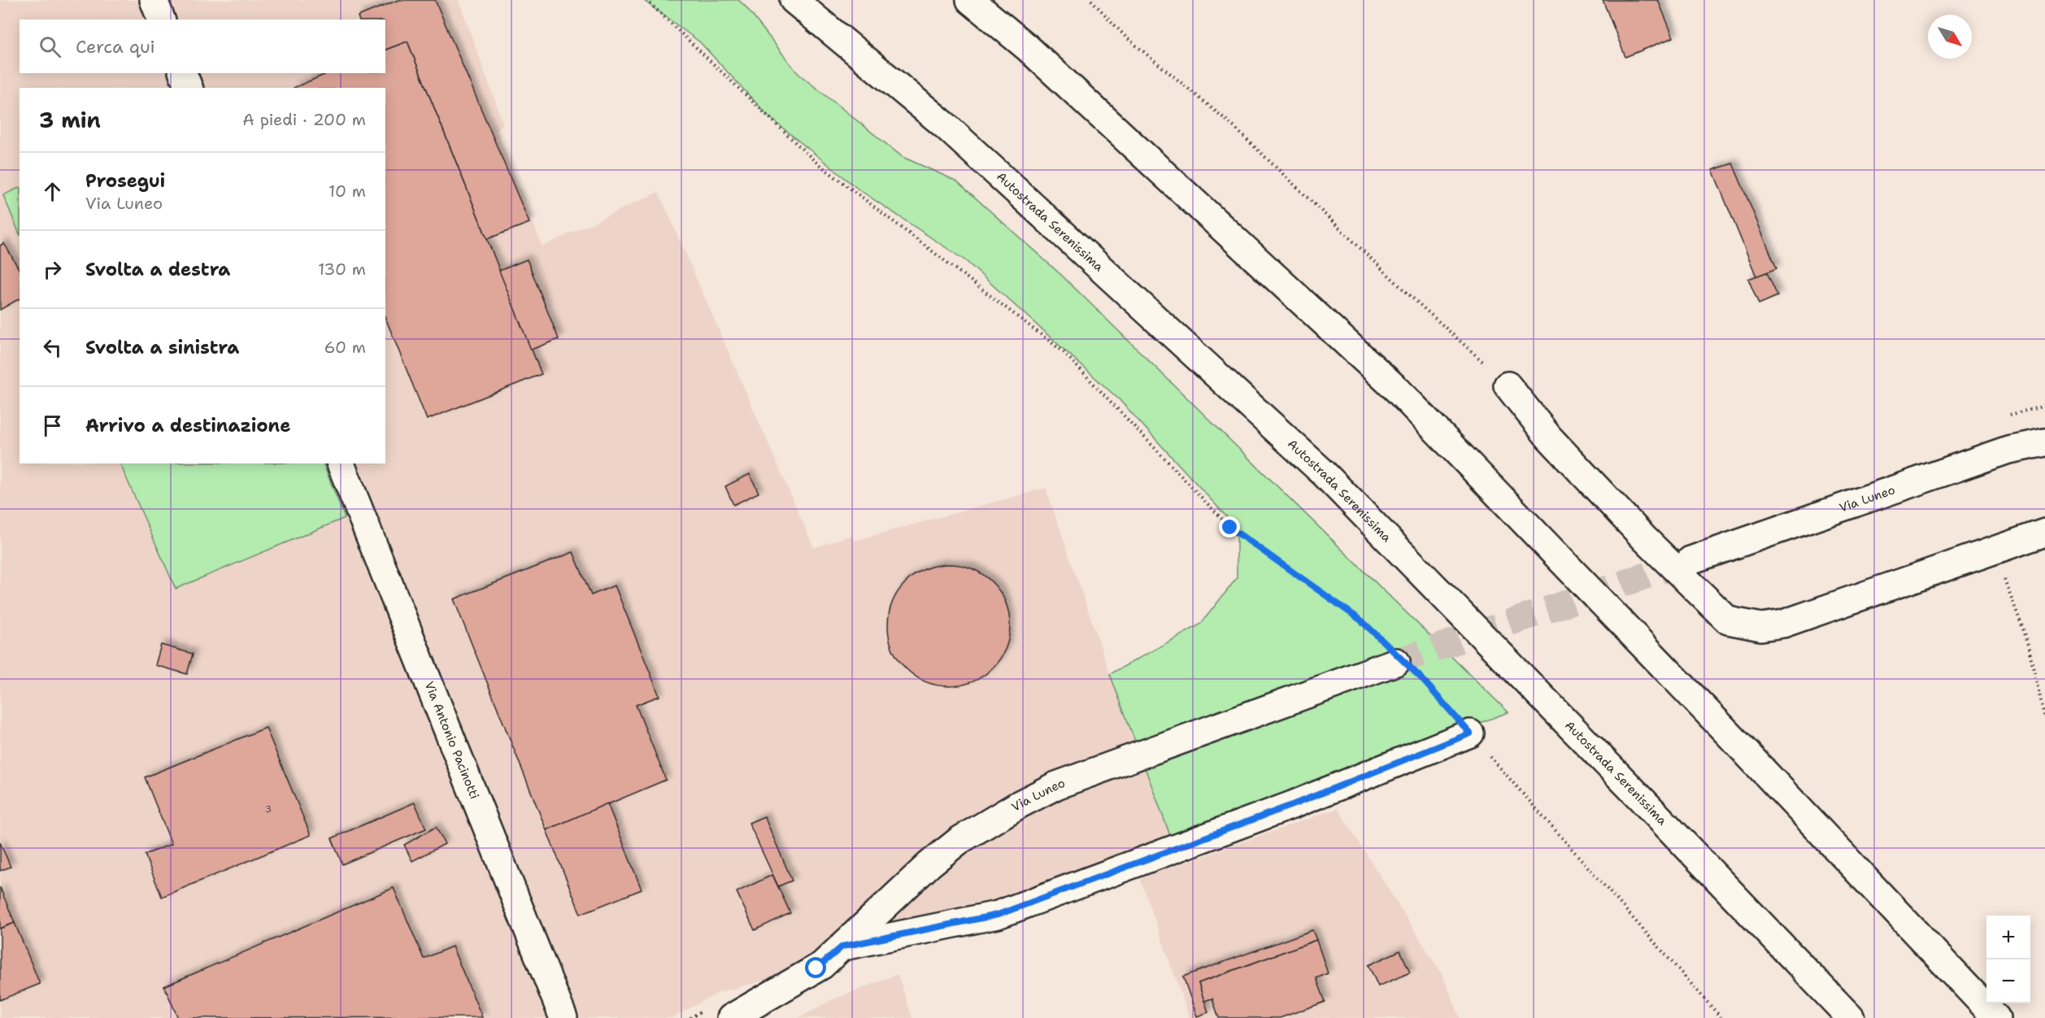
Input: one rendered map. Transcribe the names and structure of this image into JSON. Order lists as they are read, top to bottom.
{
  "streets": {
    "main road": ["Autostrada Serenissima", "Via Luneo", "Via Antonio Pacinotti"]
  },
  "house_numbers": ["3"],
  "north": "bottom right",
  "page": {
    "search": "Cerca qui",
    "heading": ["3 min", "A piedi · 200 m"],
    "list": [
      ["Prosegui", "Via Luneo", "10 m"],
      ["Svolta a destra", "130 m"],
      ["Svolta a sinistra", "60 m"],
      "Arrivo a destinazione"
    ],
    "map_buttons": ["+", "−"]
  }
}
